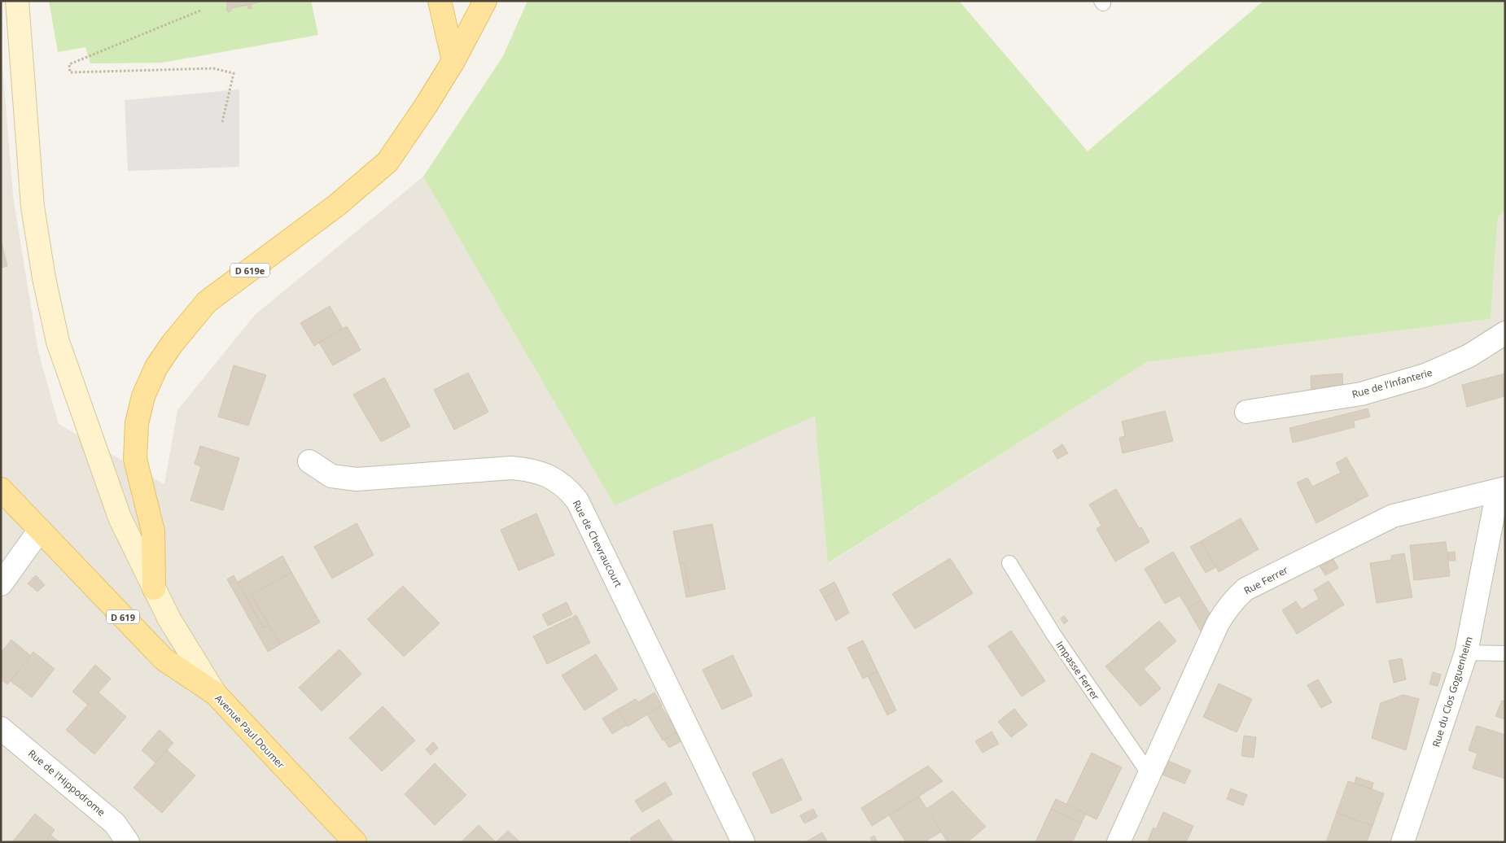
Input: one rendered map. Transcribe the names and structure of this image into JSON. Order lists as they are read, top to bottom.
{
  "streets": {
    "main road": ["D 619e", "D 619", "Avenue Paul Doumer"],
    "street": [
      "Rue de l'Infanterie",
      "Rue de Chevraucourt",
      "Rue Ferrer",
      "Rue du Clos Goguenheim",
      "Rue de l'Hippodrome"
    ],
    "lane": ["Impasse Ferrer"]
  },
  "crossings": [
    ["Rue Ferrer", "Impasse Ferrer"],
    ["Rue Ferrer", "Rue du Clos Goguenheim"]
  ]
}
